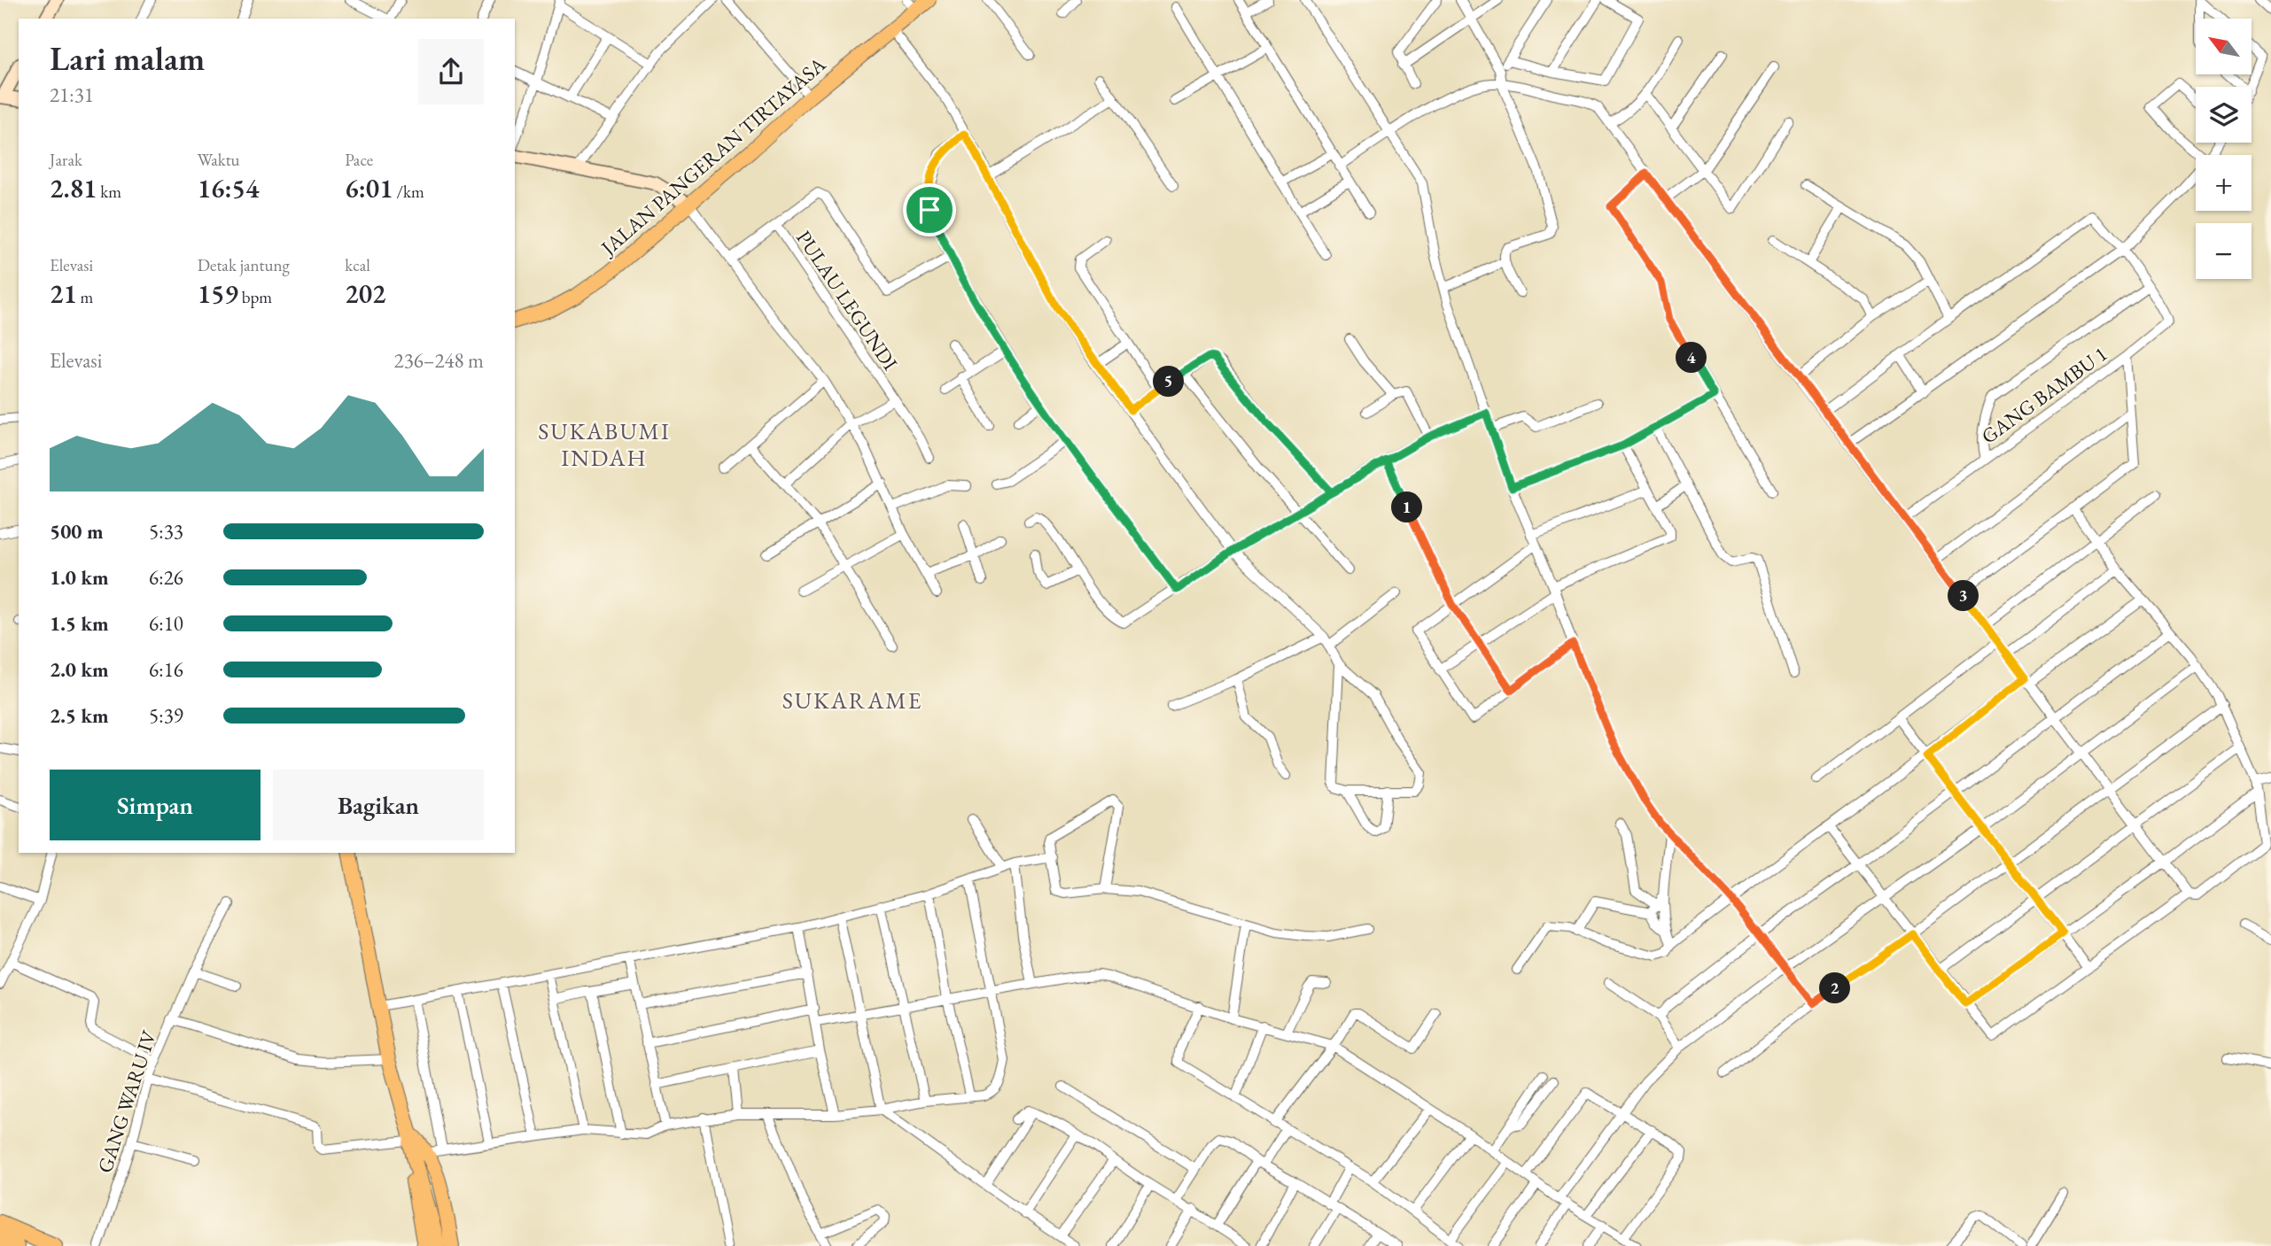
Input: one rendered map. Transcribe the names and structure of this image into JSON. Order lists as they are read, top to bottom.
{
  "streets": {
    "main road": ["JALAN PANGERAN TIRTAYASA"],
    "street": ["PULAU LEGUNDI", "GANG BAMBU 1", "GANG WARU IV"]
  },
  "districts": ["SUKABUMI INDAH", "SUKARAME"],
  "north": "top left",
  "page": {
    "map_buttons": ["+", "−"],
    "heading": ["Lari malam", "21:31"],
    "stats": [
      ["Jarak", "2.81 km"],
      ["Waktu", "16:54"],
      ["Pace", "6:01 /km"],
      ["Elevasi", "21 m"],
      ["Detak jantung", "159 bpm"],
      ["kcal", "202"]
    ],
    "chart": ["Elevasi", "236–248 m"],
    "pins": [
      "4",
      "5",
      "1",
      "3",
      "2"
    ],
    "list": [
      {
        "name": "500 m",
        "note": "5:33"
      },
      {
        "name": "1.0 km",
        "note": "6:26"
      },
      {
        "name": "1.5 km",
        "note": "6:10"
      },
      {
        "name": "2.0 km",
        "note": "6:16"
      },
      {
        "name": "2.5 km",
        "note": "5:39"
      }
    ],
    "buttons": ["Simpan", "Bagikan"]
  }
}
